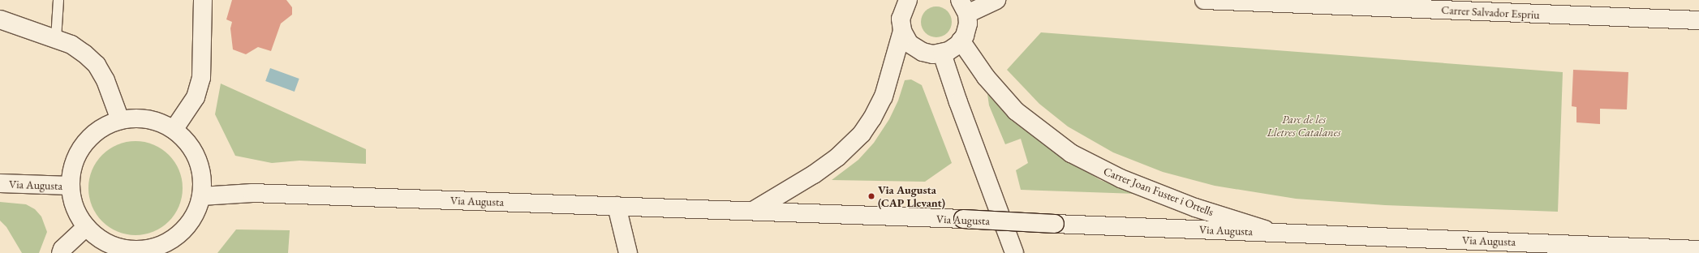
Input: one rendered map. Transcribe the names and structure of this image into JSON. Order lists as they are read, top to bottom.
{
  "streets": {
    "main road": ["Carrer Salvador Espriu", "Via Augusta", "Carrer Joan Fuster i Ortells"]
  },
  "crossings": [
    ["Via Augusta", "Carrer Joan Fuster i Ortells"]
  ],
  "parks": ["Parc de les Lletres Catalanes"],
  "places": ["Via Augusta (CAP Llevant)"]
}
